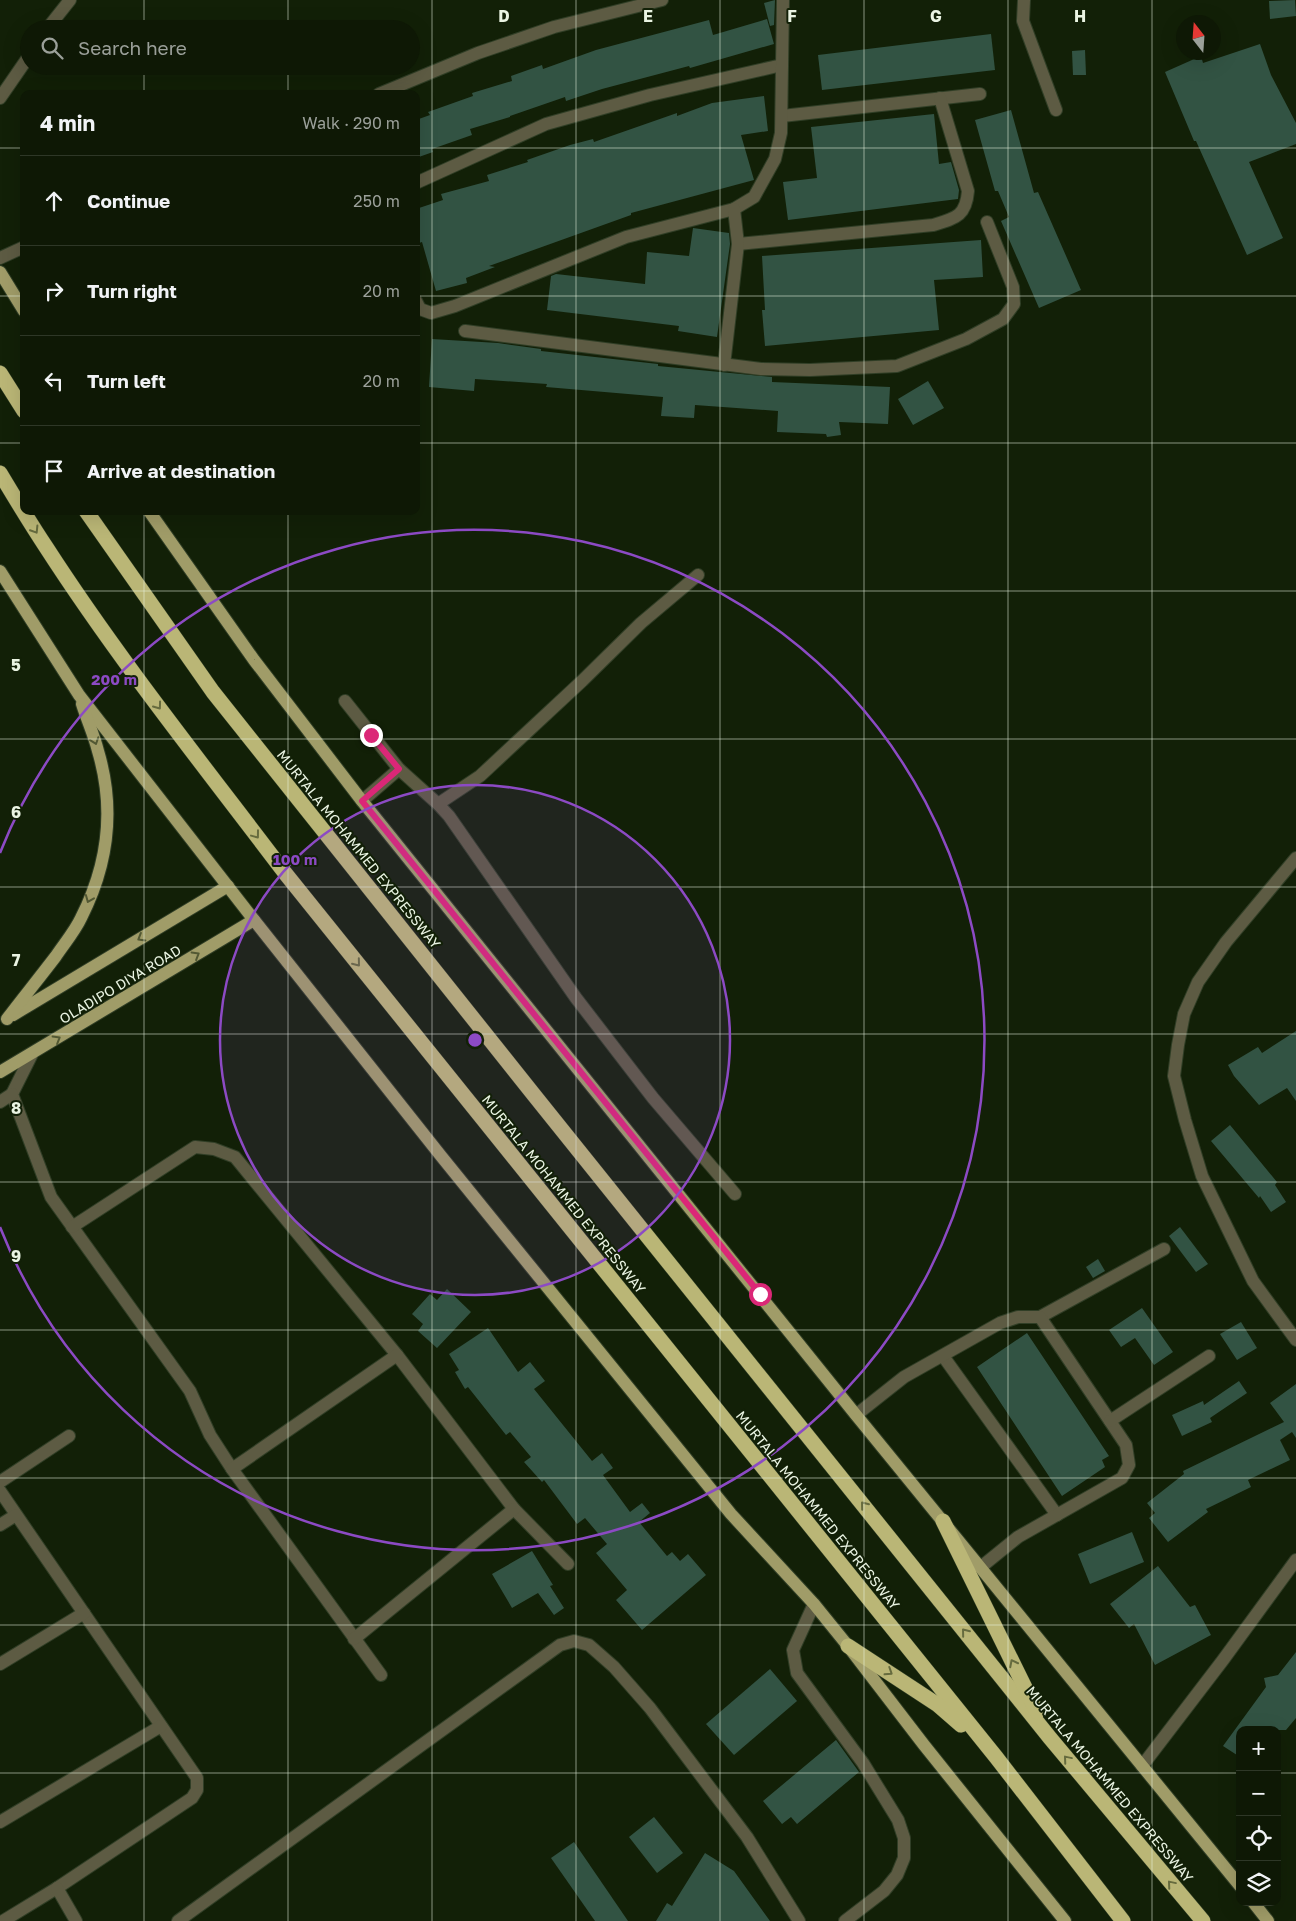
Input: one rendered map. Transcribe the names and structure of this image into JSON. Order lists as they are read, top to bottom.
{
  "streets": {
    "highway": ["MURTALA MOHAMMED EXPRESSWAY"],
    "main road": ["OLADIPO DIYA ROAD"]
  },
  "north": "top",
  "page": {
    "search": "Search here",
    "heading": ["4 min", "Walk · 290 m"],
    "list": [
      ["Continue", "250 m"],
      ["Turn right", "20 m"],
      ["Turn left", "20 m"],
      "Arrive at destination"
    ],
    "map_buttons": ["+", "−"]
  },
  "grid": {
    "columns": [
      "D",
      "E",
      "F",
      "G",
      "H"
    ],
    "rows": [
      "5",
      "6",
      "7",
      "8",
      "9"
    ]
  },
  "rings": ["200 m", "100 m"]
}
